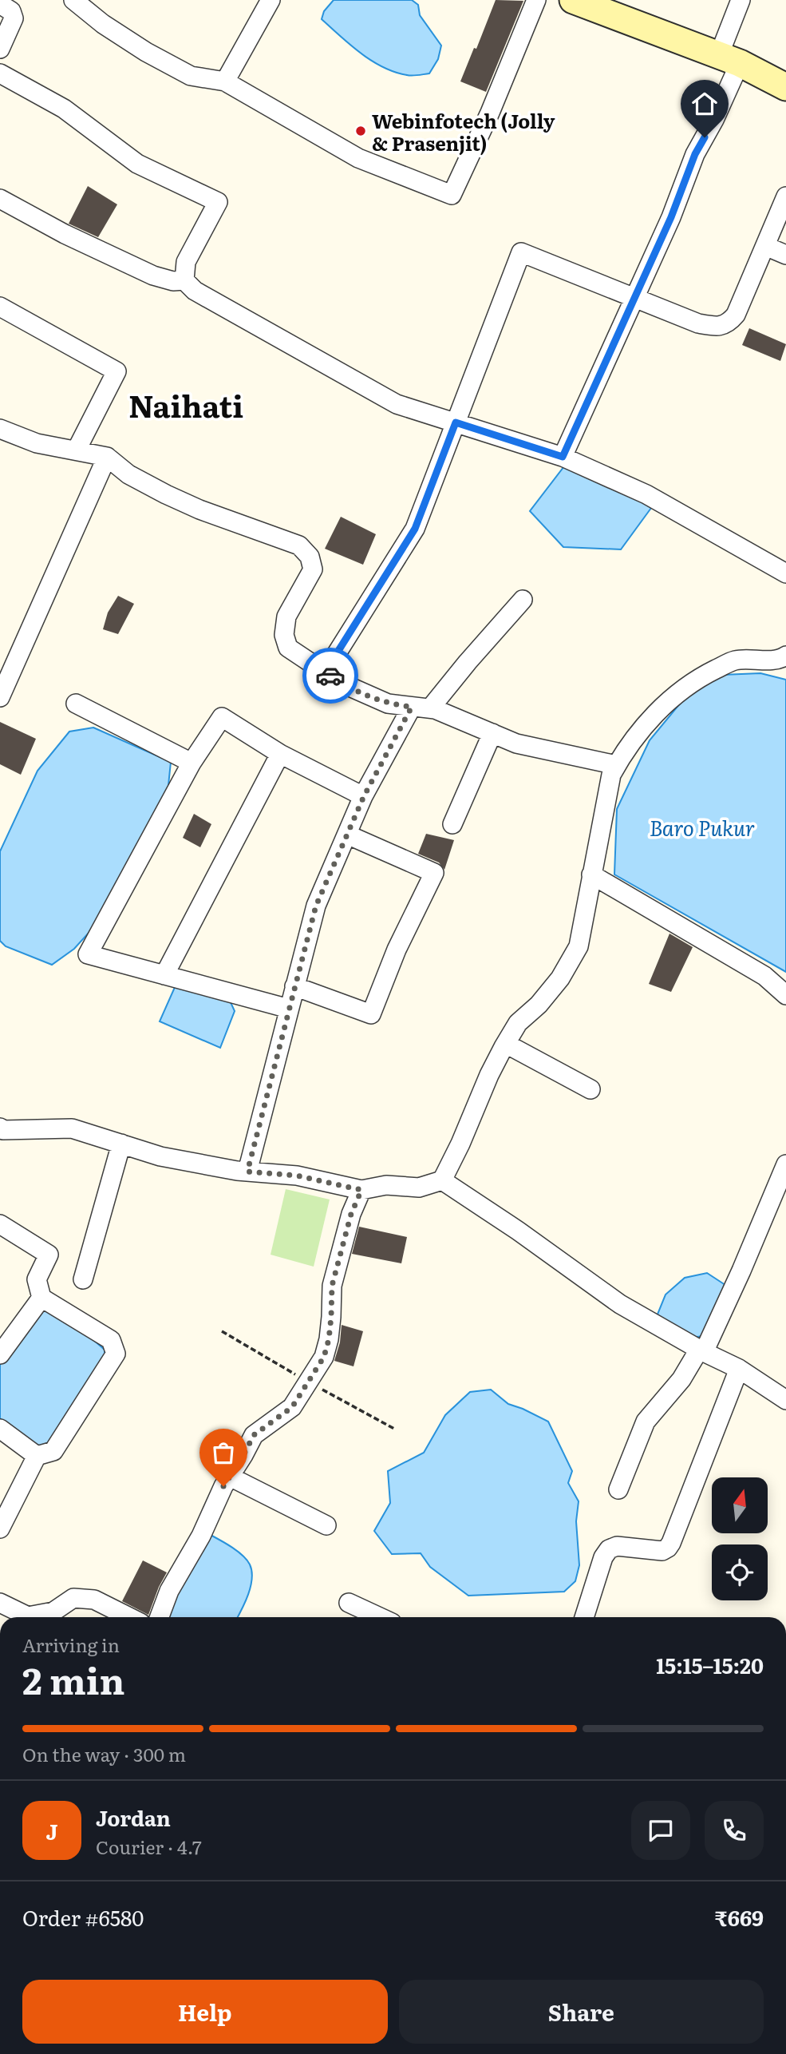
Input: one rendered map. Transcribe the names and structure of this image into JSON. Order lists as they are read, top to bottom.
{
  "districts": ["Naihati"],
  "water": ["Baro Pukur"],
  "places": ["Webinfotech (Jolly & Prasenjit)"],
  "north": "top",
  "page": {
    "heading": ["2 min", "Arriving in", "15:15–15:20"],
    "panel": [
      "Jordan",
      "Courier · 4.7",
      "Order #6580",
      "₹669"
    ],
    "bar": "On the way · 300 m",
    "round": "J",
    "buttons": ["Help", "Share"]
  }
}
